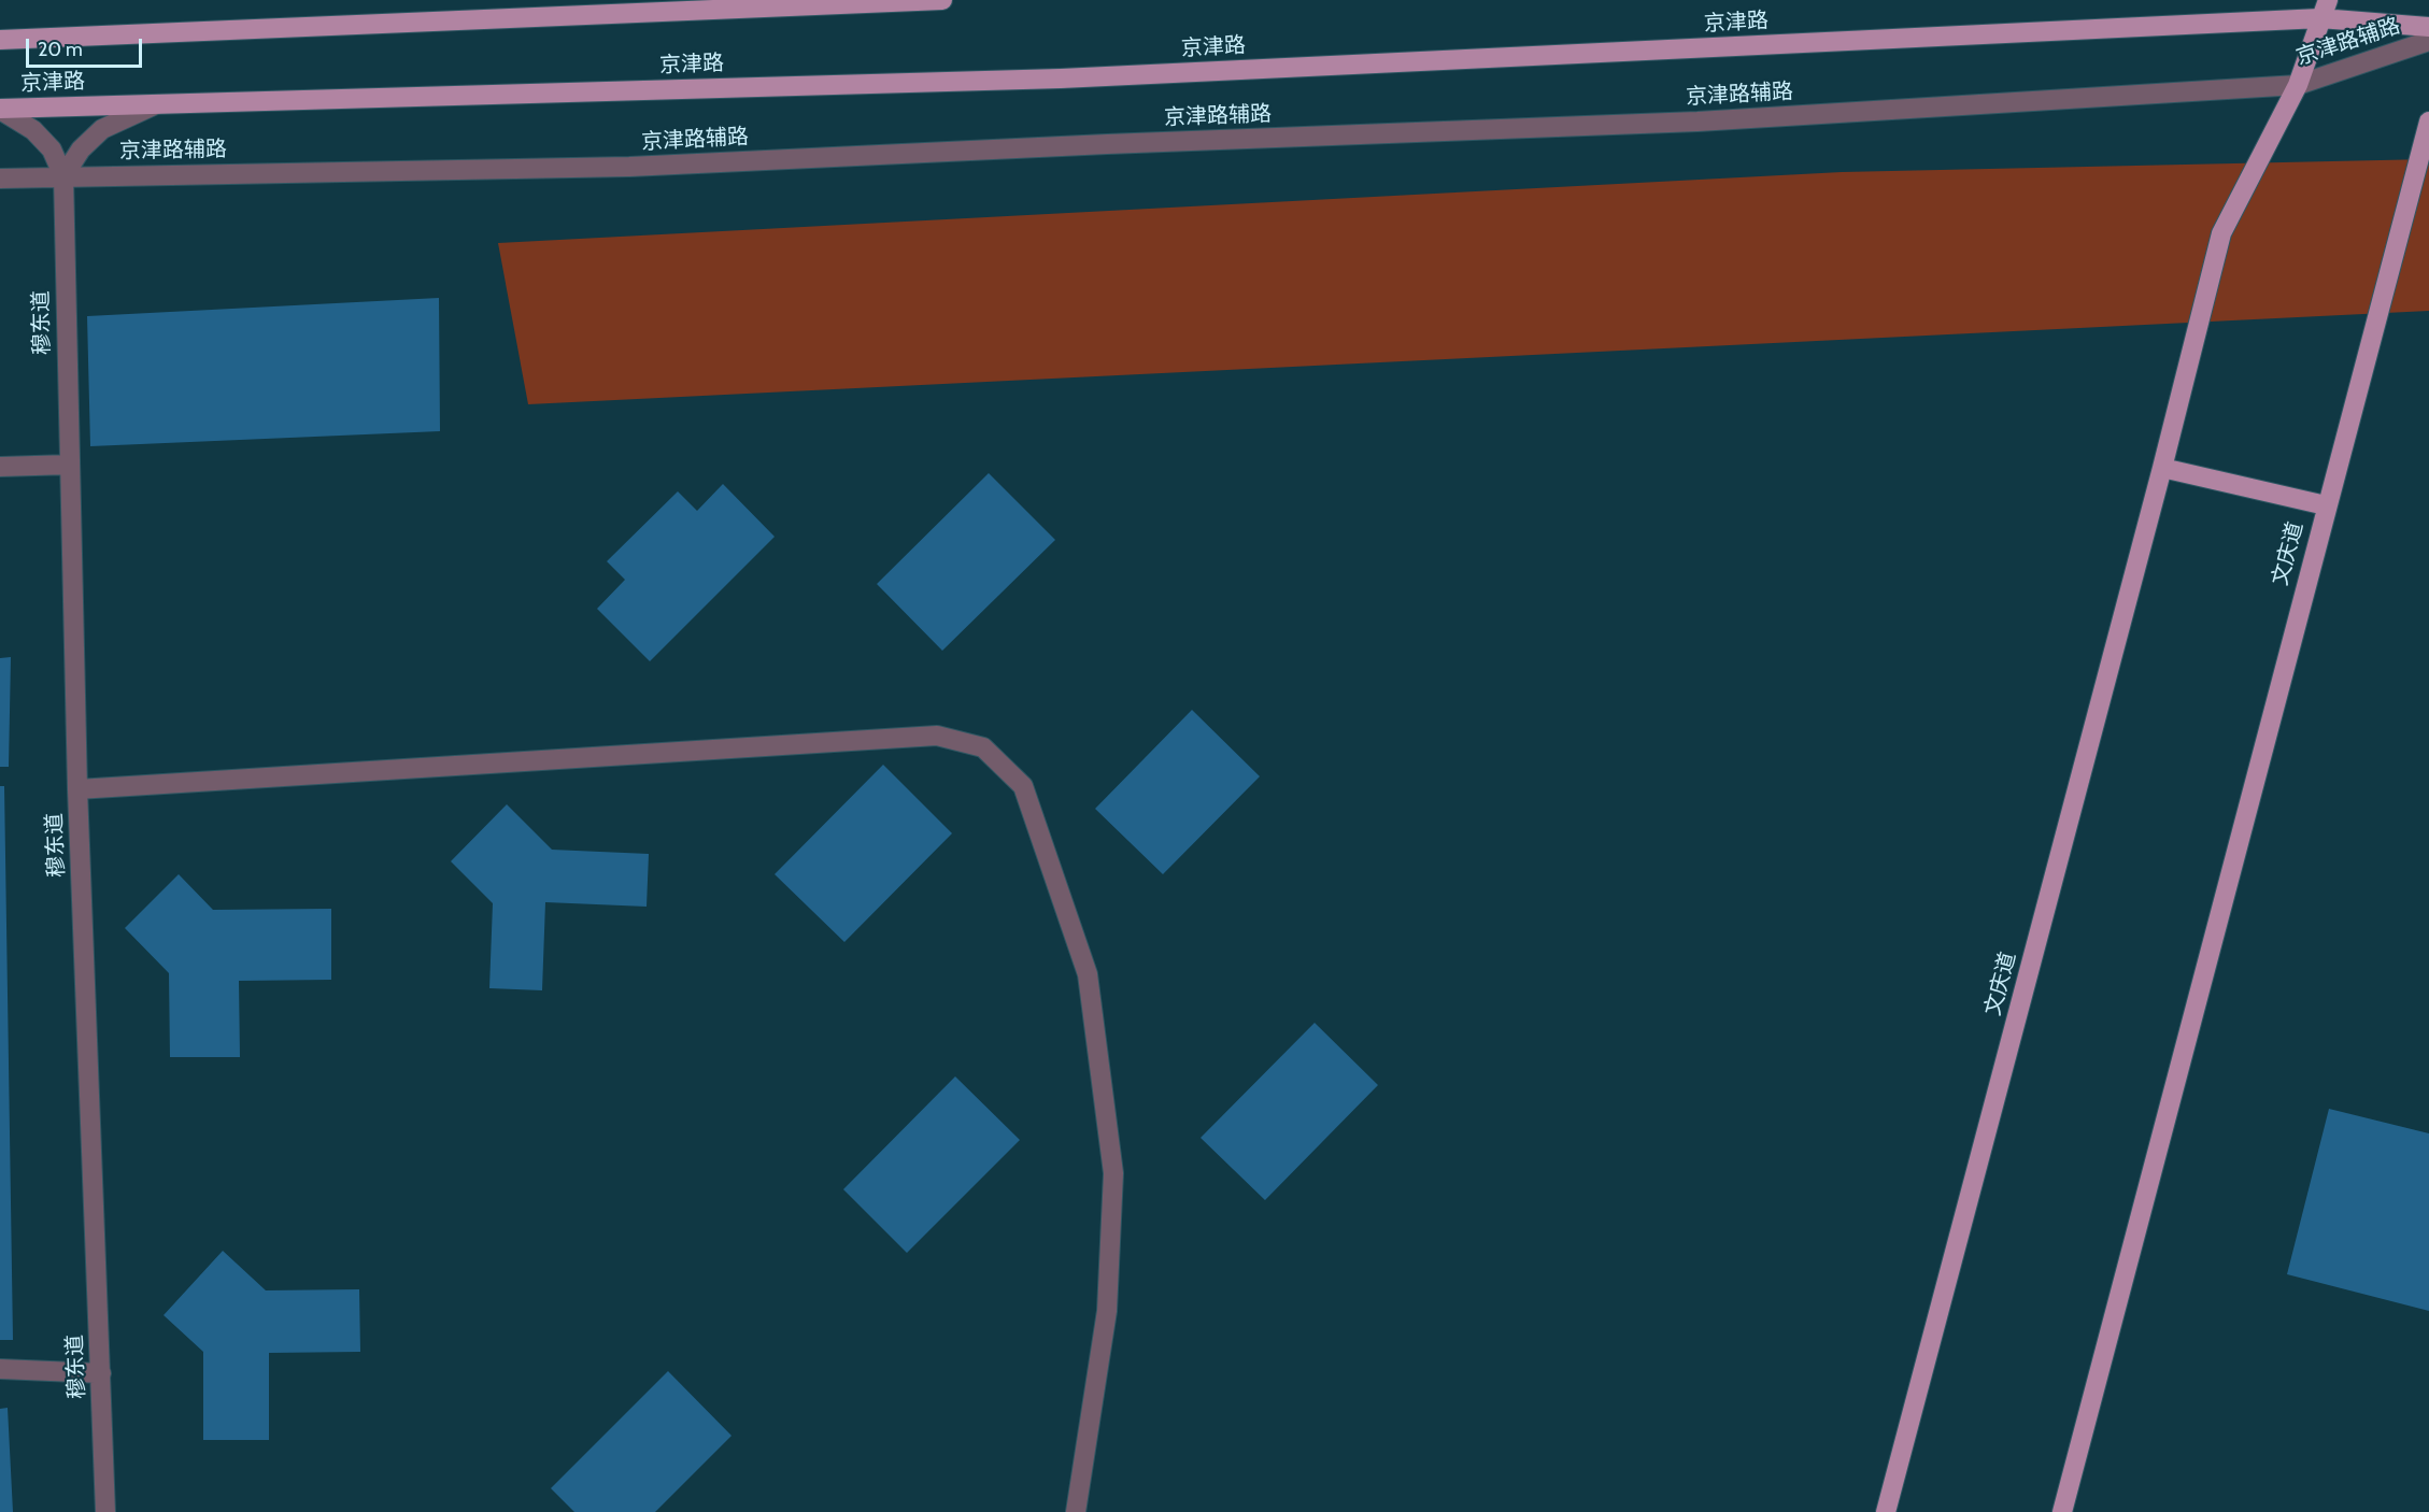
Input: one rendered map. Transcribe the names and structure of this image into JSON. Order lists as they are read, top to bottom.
{
  "streets": {
    "main road": ["京津路", "文庆道"],
    "street": ["京津路辅路", "穆东道"]
  },
  "crossings": [
    ["京津路", "穆东道"],
    ["京津路", "文庆道"],
    ["京津路辅路", "穆东道"],
    ["京津路辅路", "文庆道"]
  ],
  "scale_bar": "20 m"
}
